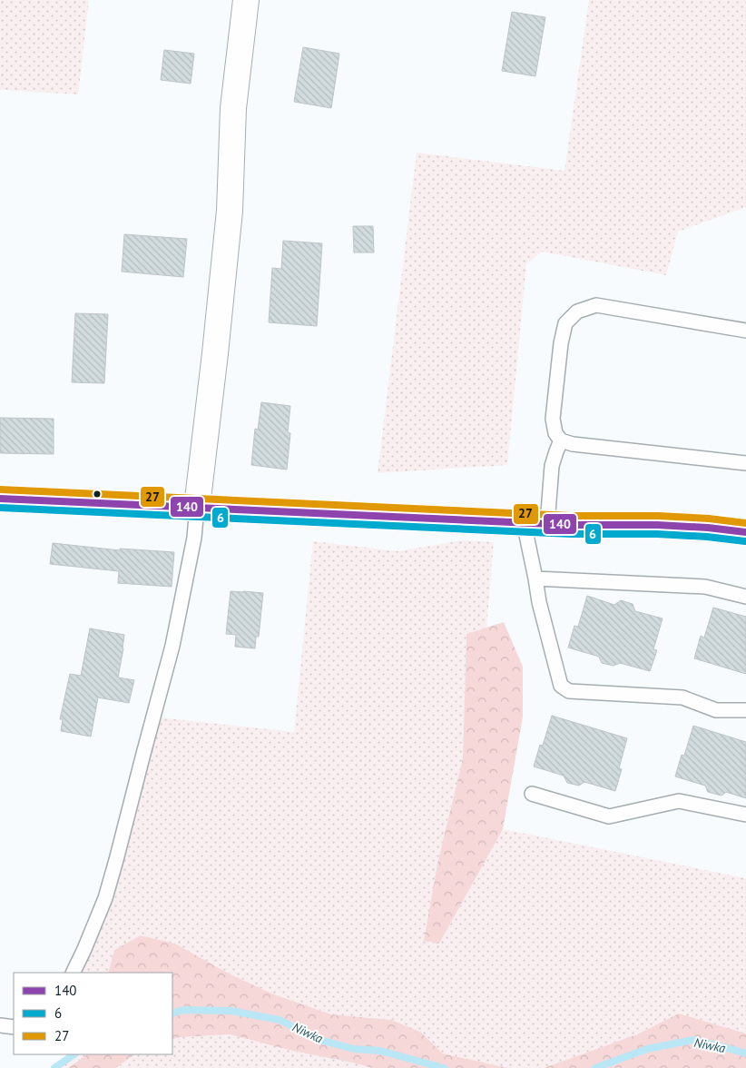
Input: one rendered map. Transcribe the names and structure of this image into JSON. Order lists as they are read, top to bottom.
{
  "water": ["Niwka"],
  "lines": ["transit line 27", "transit line 140", "transit line 6"],
  "legend": ["140", "6", "27"]
}
